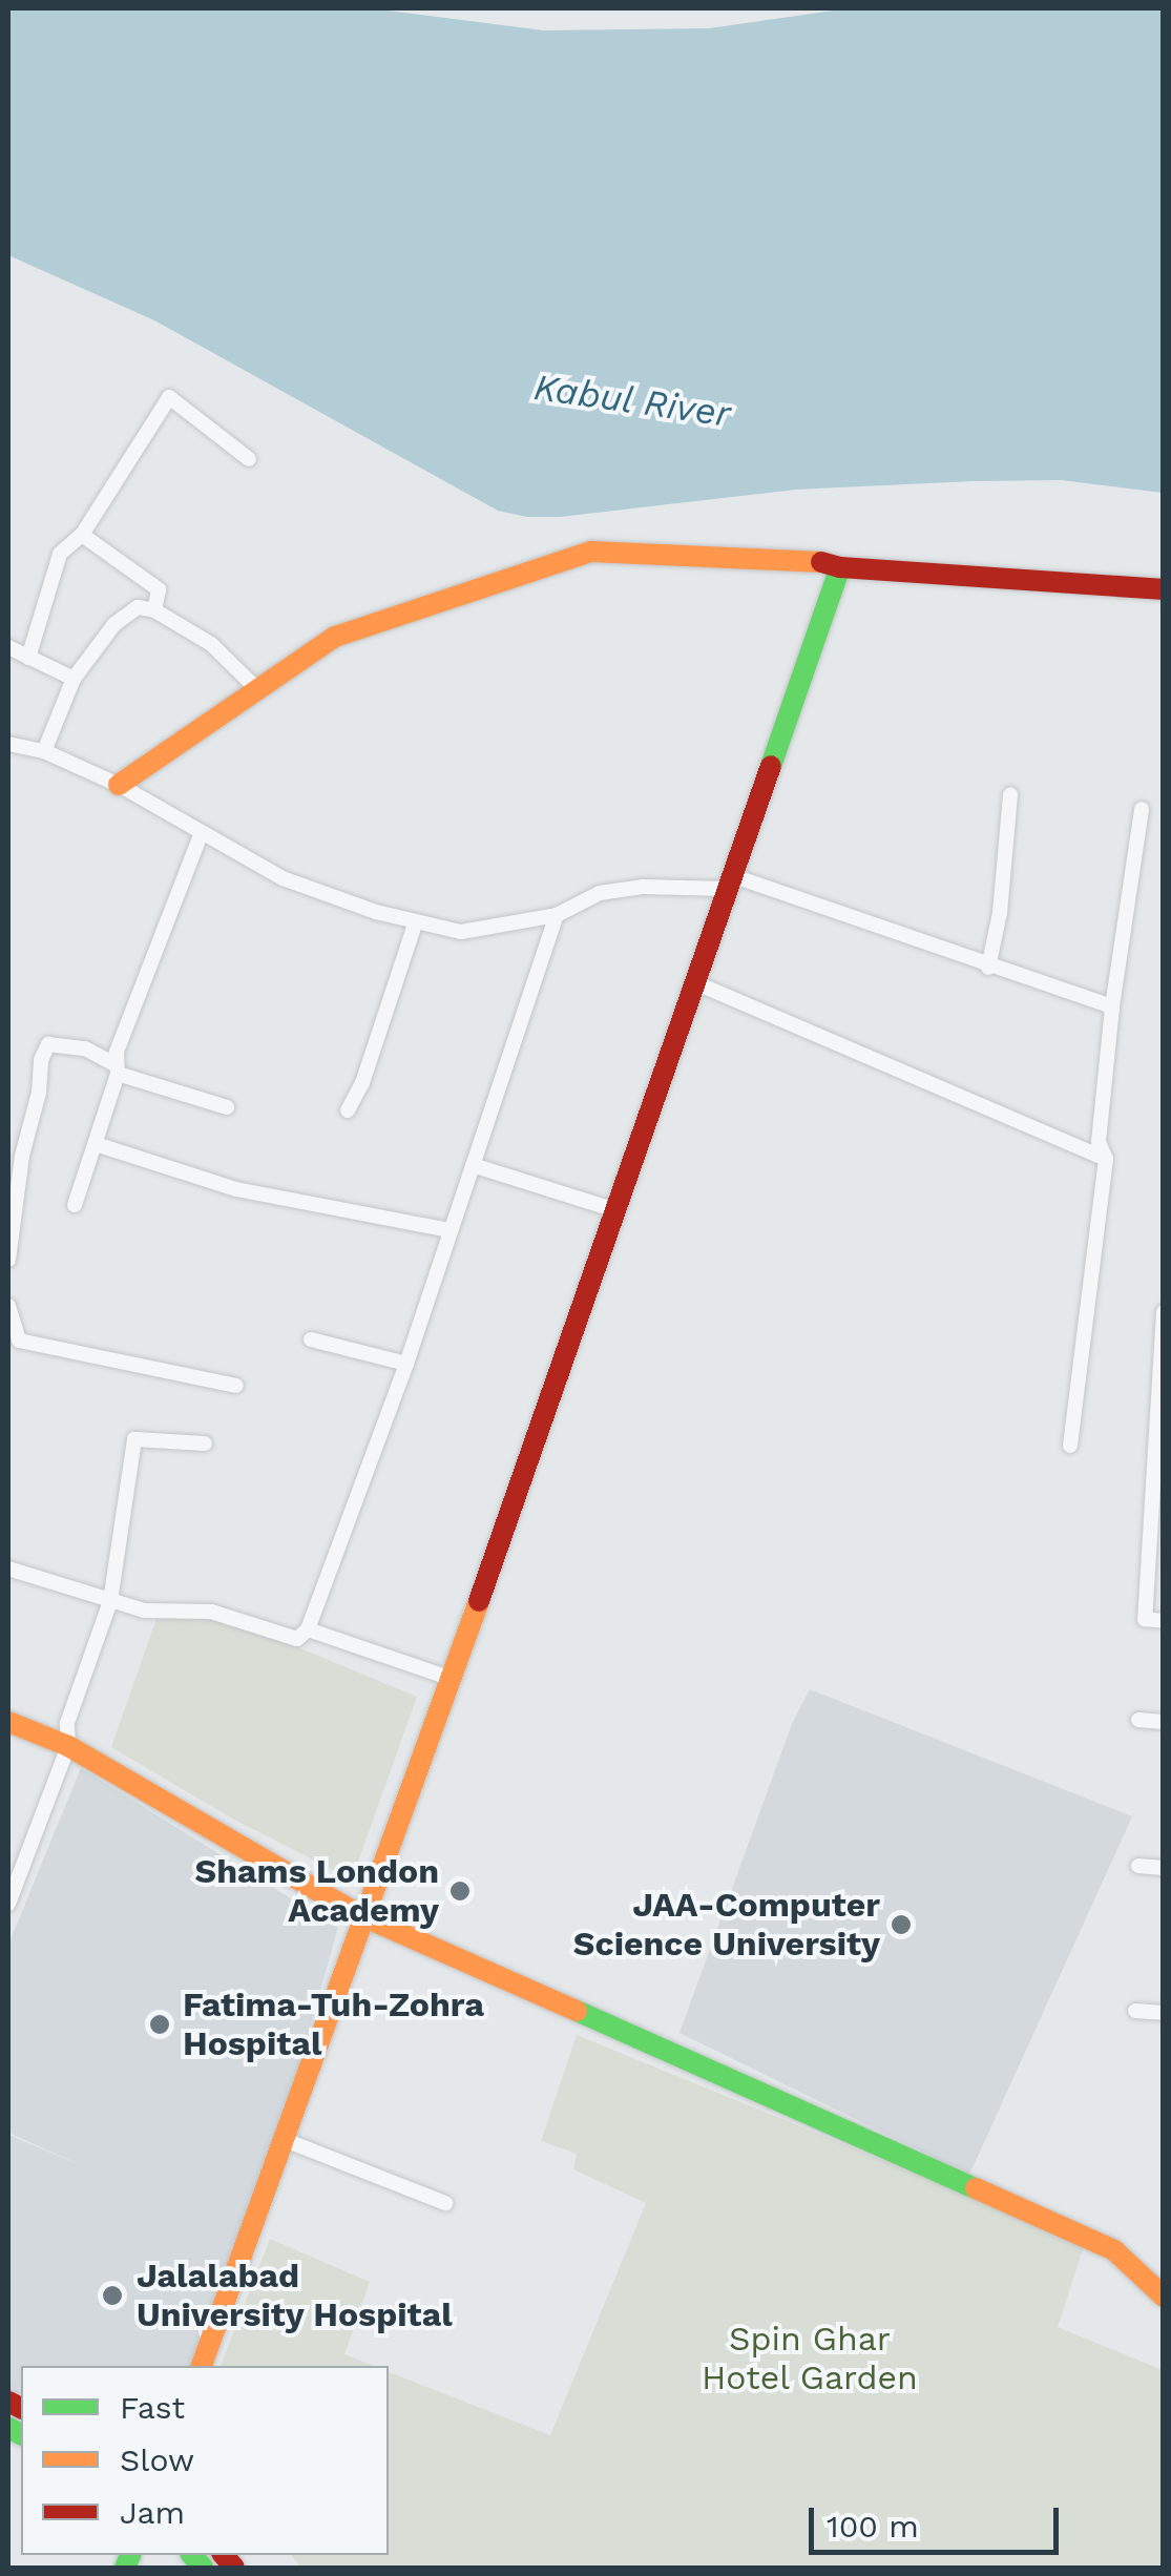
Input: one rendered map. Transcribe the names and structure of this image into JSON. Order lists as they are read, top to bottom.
{
  "water": ["Kabul River"],
  "parks": ["Spin Ghar Hotel Garden"],
  "places": [
    "Shams London Academy",
    "JAA-Computer Science University",
    "Fatima-Tuh-Zohra Hospital",
    "Jalalabad University Hospital"
  ],
  "legend": ["Fast", "Slow", "Jam"],
  "scale_bar": "100 m"
}
